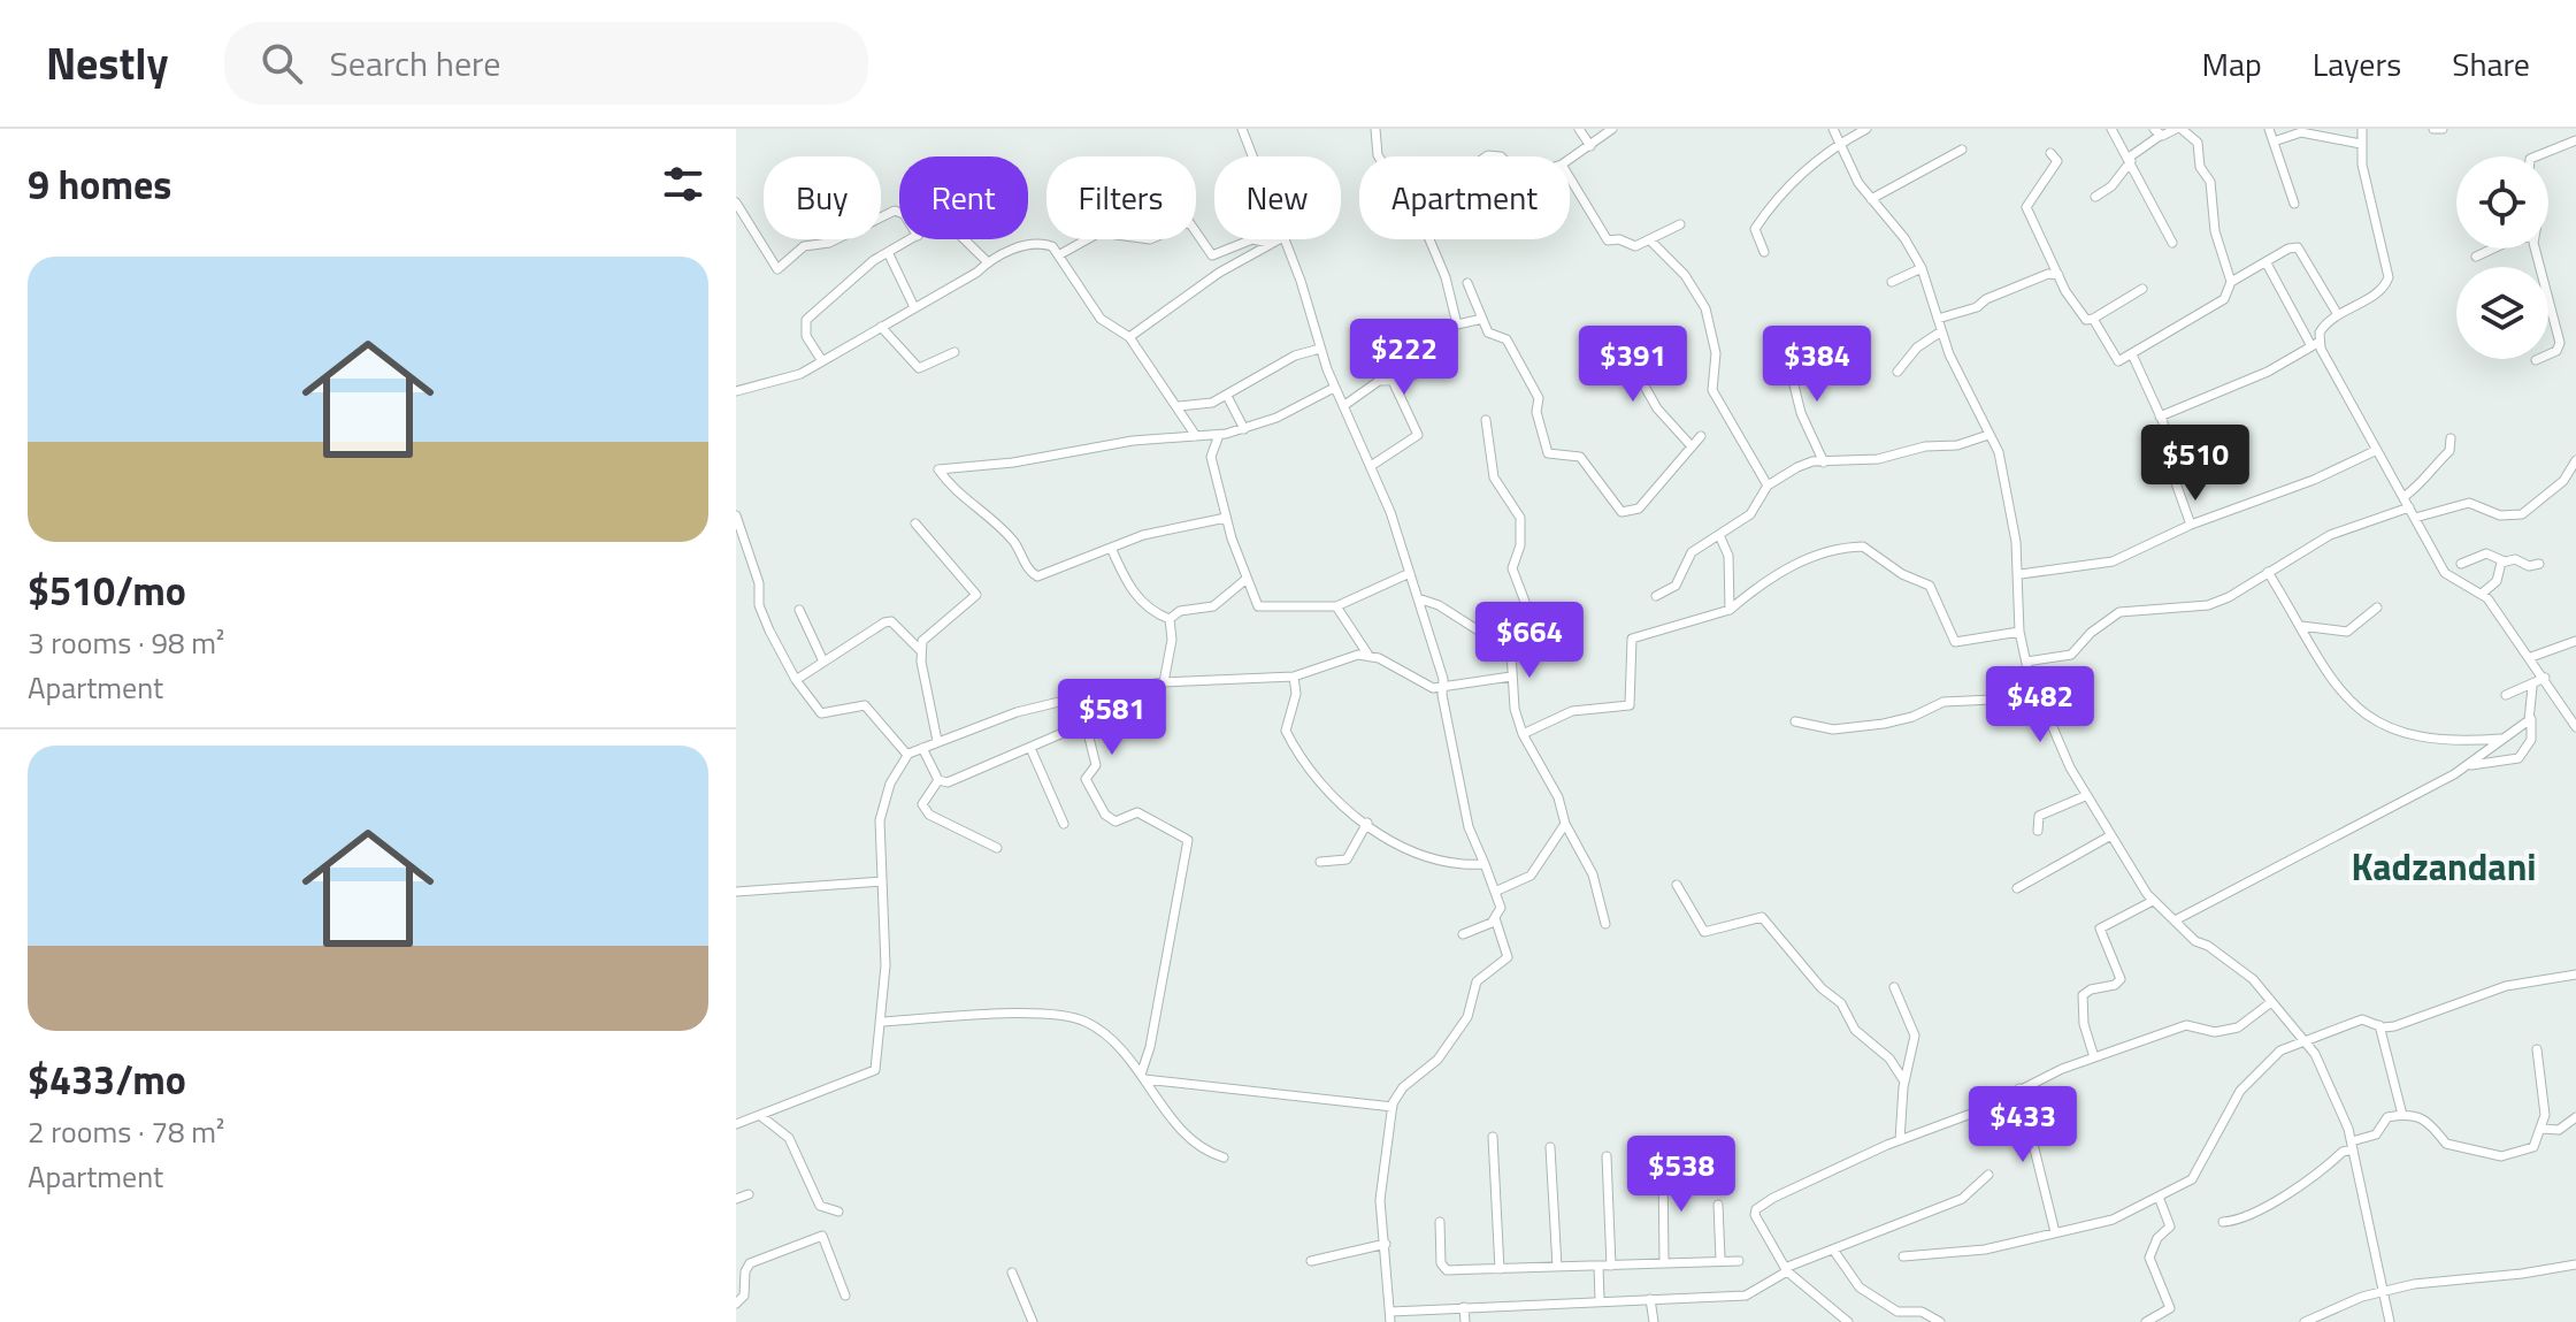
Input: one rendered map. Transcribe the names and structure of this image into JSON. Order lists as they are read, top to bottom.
{
  "districts": ["Kadzandani"],
  "page": {
    "header": "Nestly",
    "search": "Search here",
    "nav": ["Map", "Layers", "Share"],
    "heading": "9 homes",
    "chip": [
      "Buy",
      "Rent",
      "Filters",
      "New",
      "Apartment"
    ],
    "list": [
      {
        "name": "$510/mo",
        "note": "3 rooms · 98 m² · Apartment"
      },
      {
        "name": "$433/mo",
        "note": "2 rooms · 78 m² · Apartment"
      }
    ],
    "price": [
      "$222",
      "$391",
      "$384",
      "$510",
      "$664",
      "$482",
      "$581",
      "$433",
      "$538"
    ]
  }
}
